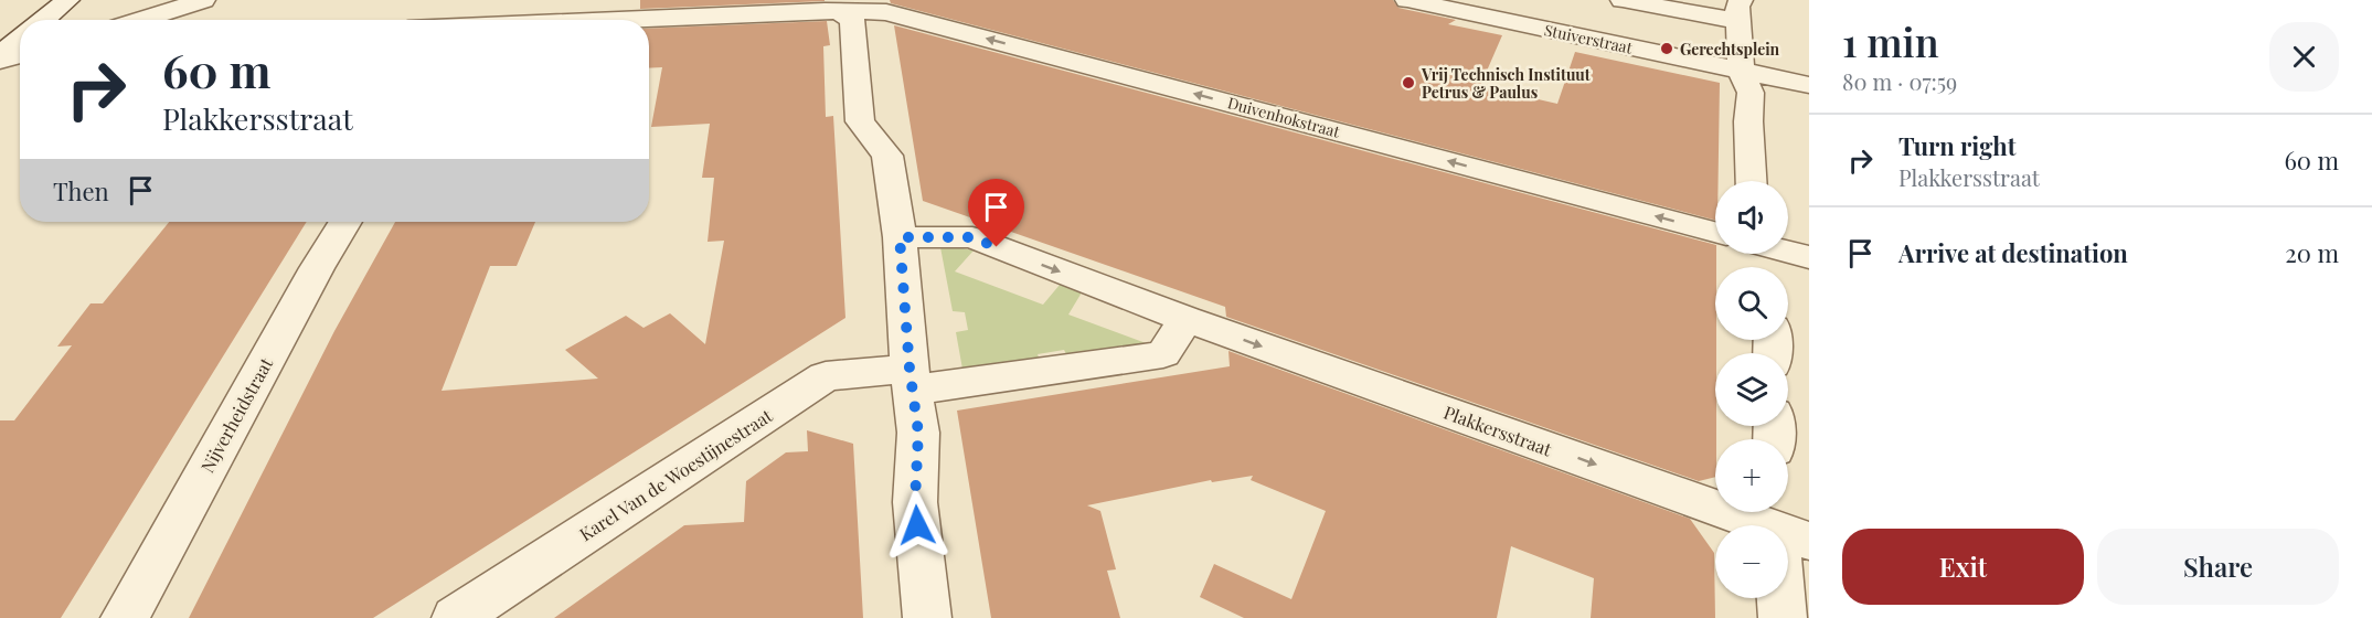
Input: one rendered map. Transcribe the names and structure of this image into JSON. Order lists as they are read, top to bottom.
{
  "streets": {
    "street": [
      "Stuiverstraat",
      "Duivenhokstraat",
      "Nijverheidstraat",
      "Plakkersstraat",
      "Karel Van de Woestijnestraat"
    ]
  },
  "one_way": ["Duivenhokstraat", "Plakkersstraat"],
  "places": ["Gerechtsplein", "Vrij Technisch Instituut Petrus & Paulus"],
  "page": {
    "heading": ["1 min", "80 m · 07:59"],
    "turn": ["60 m", "Plakkersstraat"],
    "list": [
      {
        "name": "Turn right",
        "note": "Plakkersstraat",
        "value": "60 m"
      },
      {
        "name": "Arrive at destination",
        "value": "20 m"
      }
    ],
    "then": "Then",
    "map_buttons": ["+", "−"],
    "buttons": ["Exit", "Share"]
  }
}
